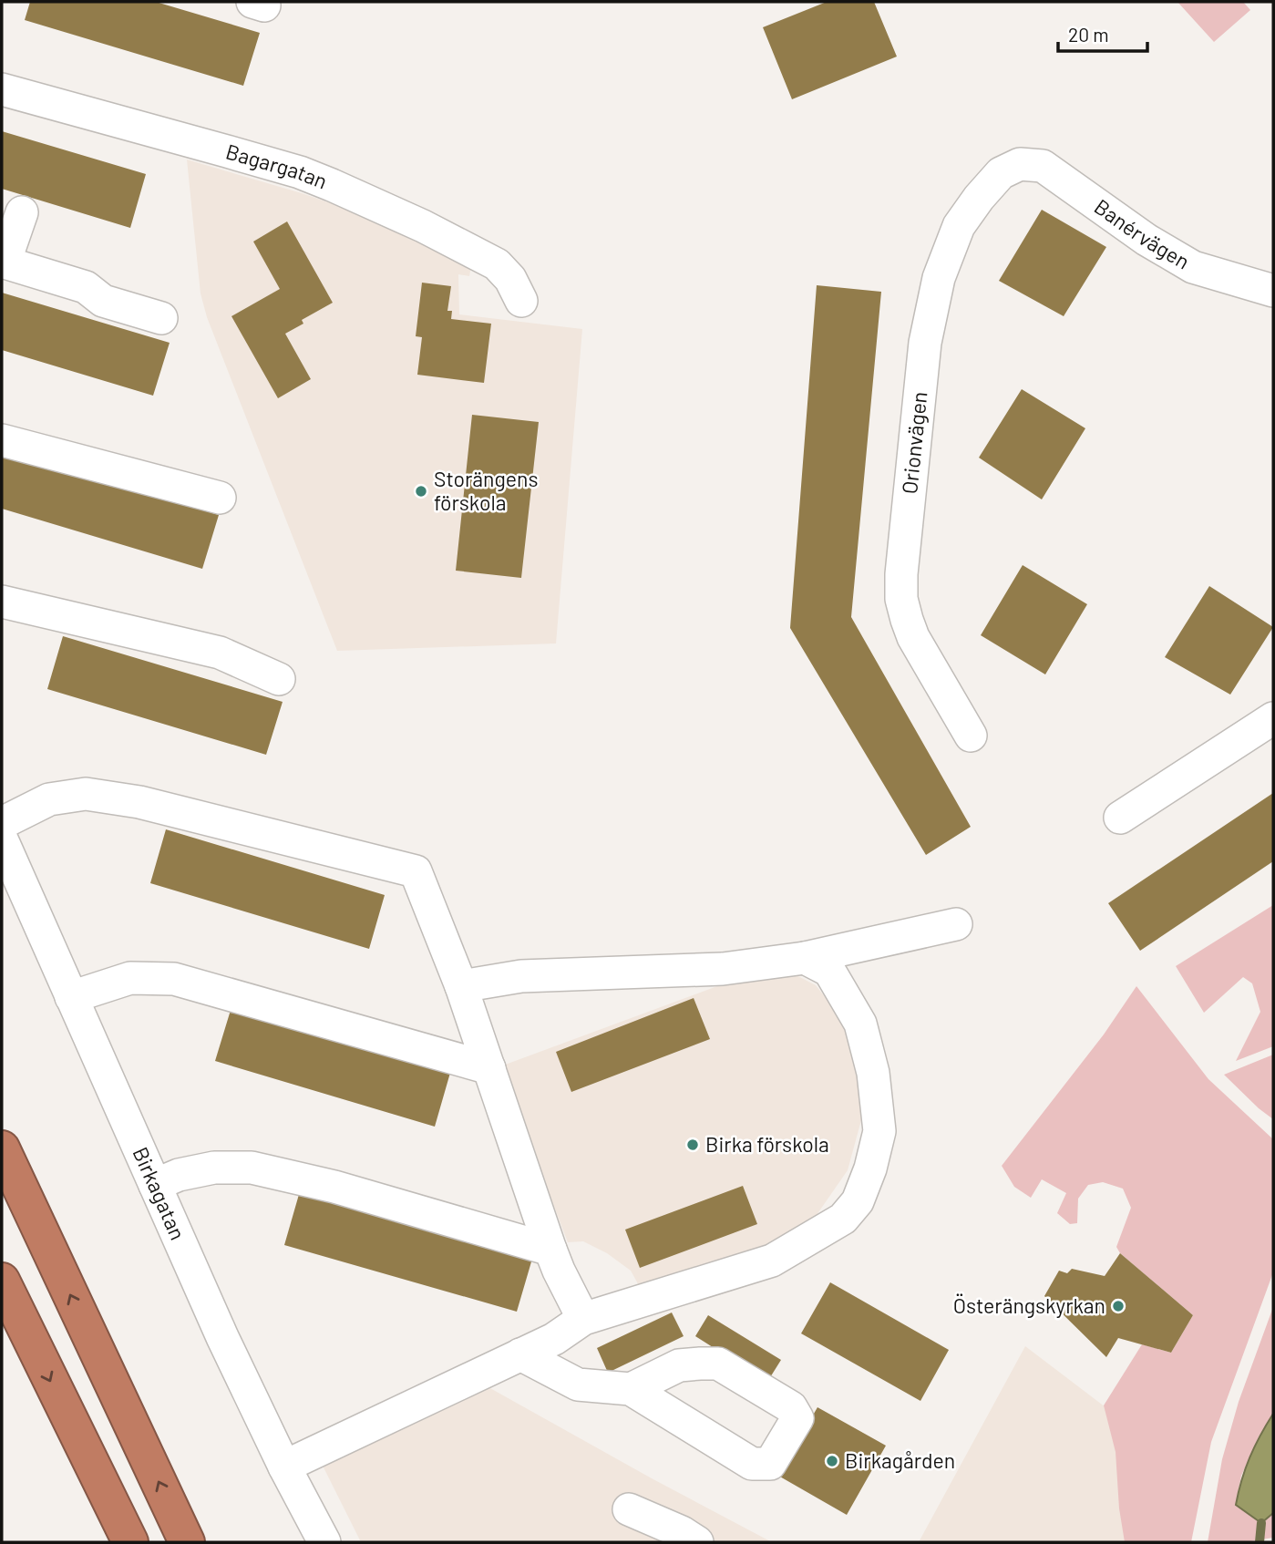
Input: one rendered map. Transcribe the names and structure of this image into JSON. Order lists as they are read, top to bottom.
{
  "streets": {
    "street": [
      "Bagargatan",
      "Banérvägen",
      "Orionvägen",
      "Birkagatan"
    ]
  },
  "crossings": [
    ["Banérvägen", "Orionvägen"]
  ],
  "places": [
    "Storängens förskola",
    "Birka förskola",
    "Österängskyrkan",
    "Birkagården"
  ],
  "scale_bar": "20 m"
}
